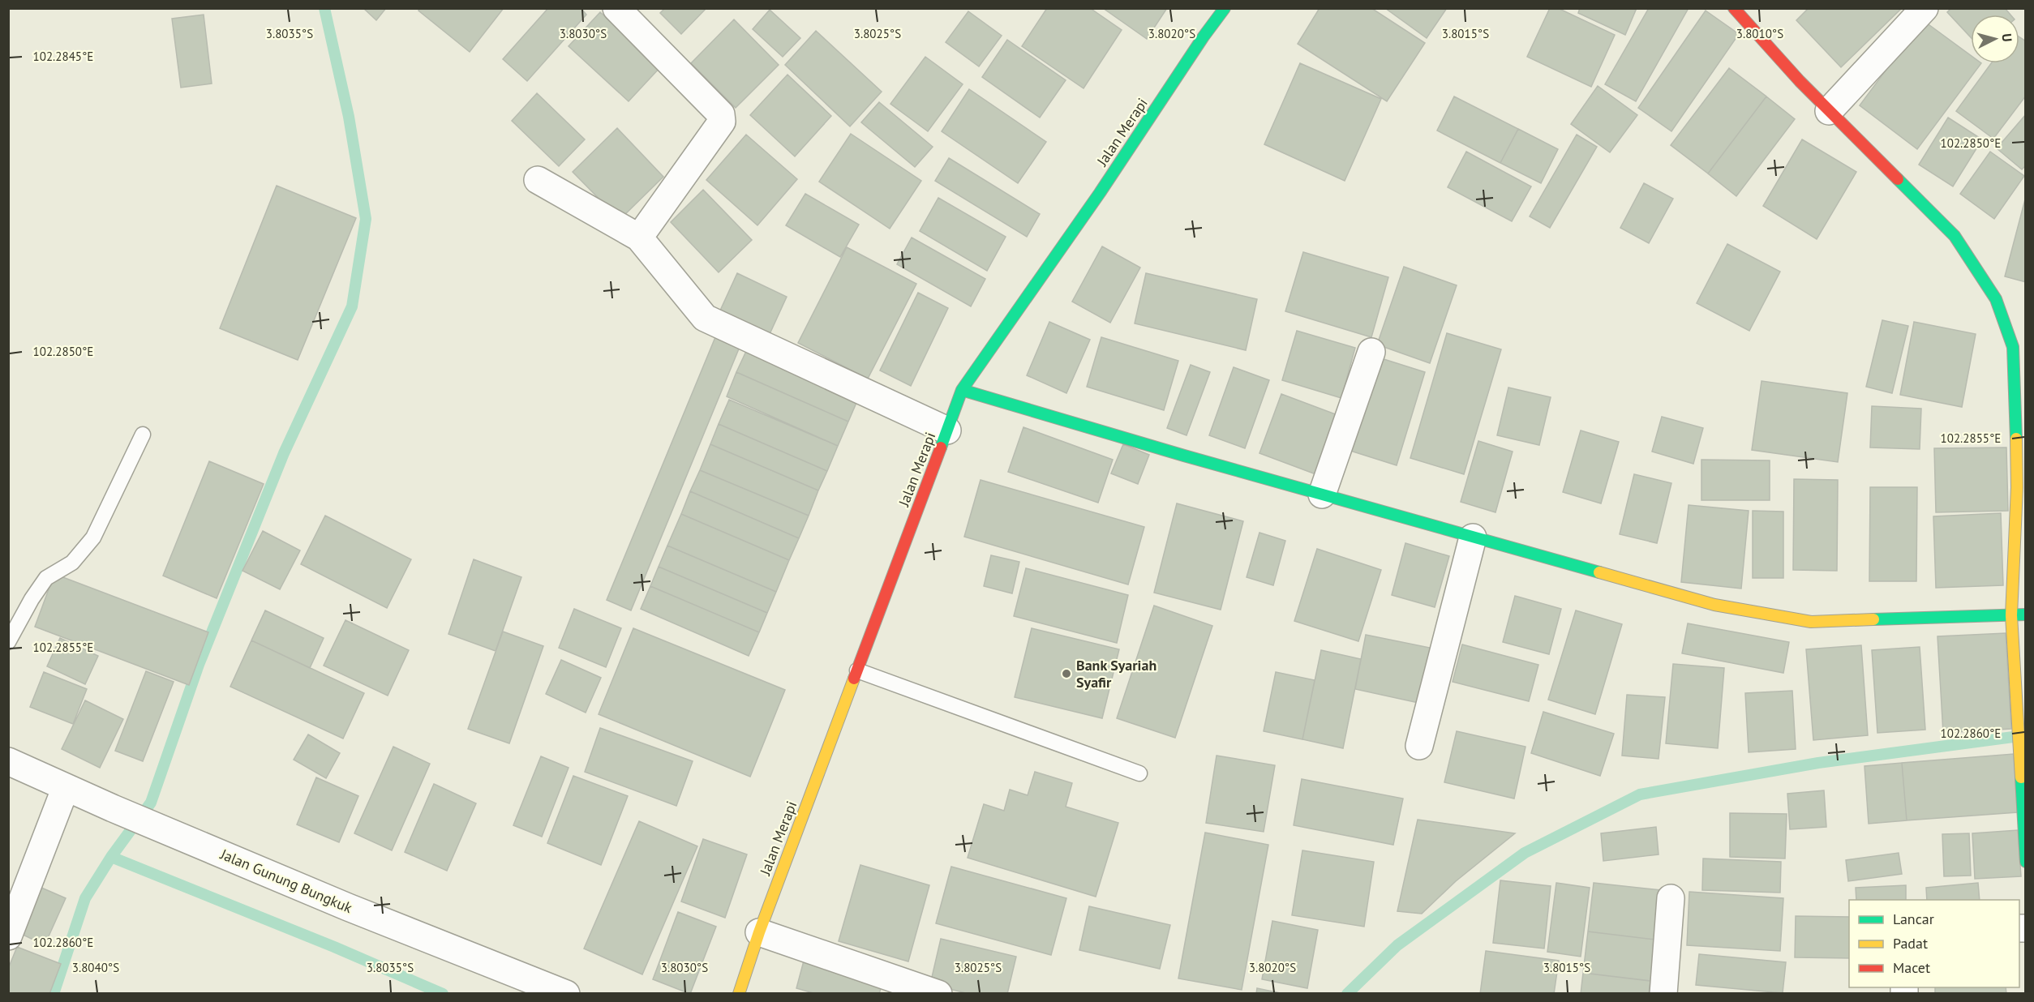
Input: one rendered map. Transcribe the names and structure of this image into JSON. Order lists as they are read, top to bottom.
{
  "streets": {
    "street": ["Jalan Merapi", "Jalan Gunung Bungkuk"]
  },
  "places": ["Bank Syariah Syafir"],
  "legend": ["Lancar", "Padat", "Macet"],
  "north": "right",
  "coordinates": [
    "3.8035°S",
    "3.8030°S",
    "3.8025°S",
    "3.8020°S",
    "3.8015°S",
    "3.8010°S",
    "102.2845°E",
    "102.2850°E",
    "102.2855°E",
    "102.2860°E",
    "3.8040°S"
  ]
}
